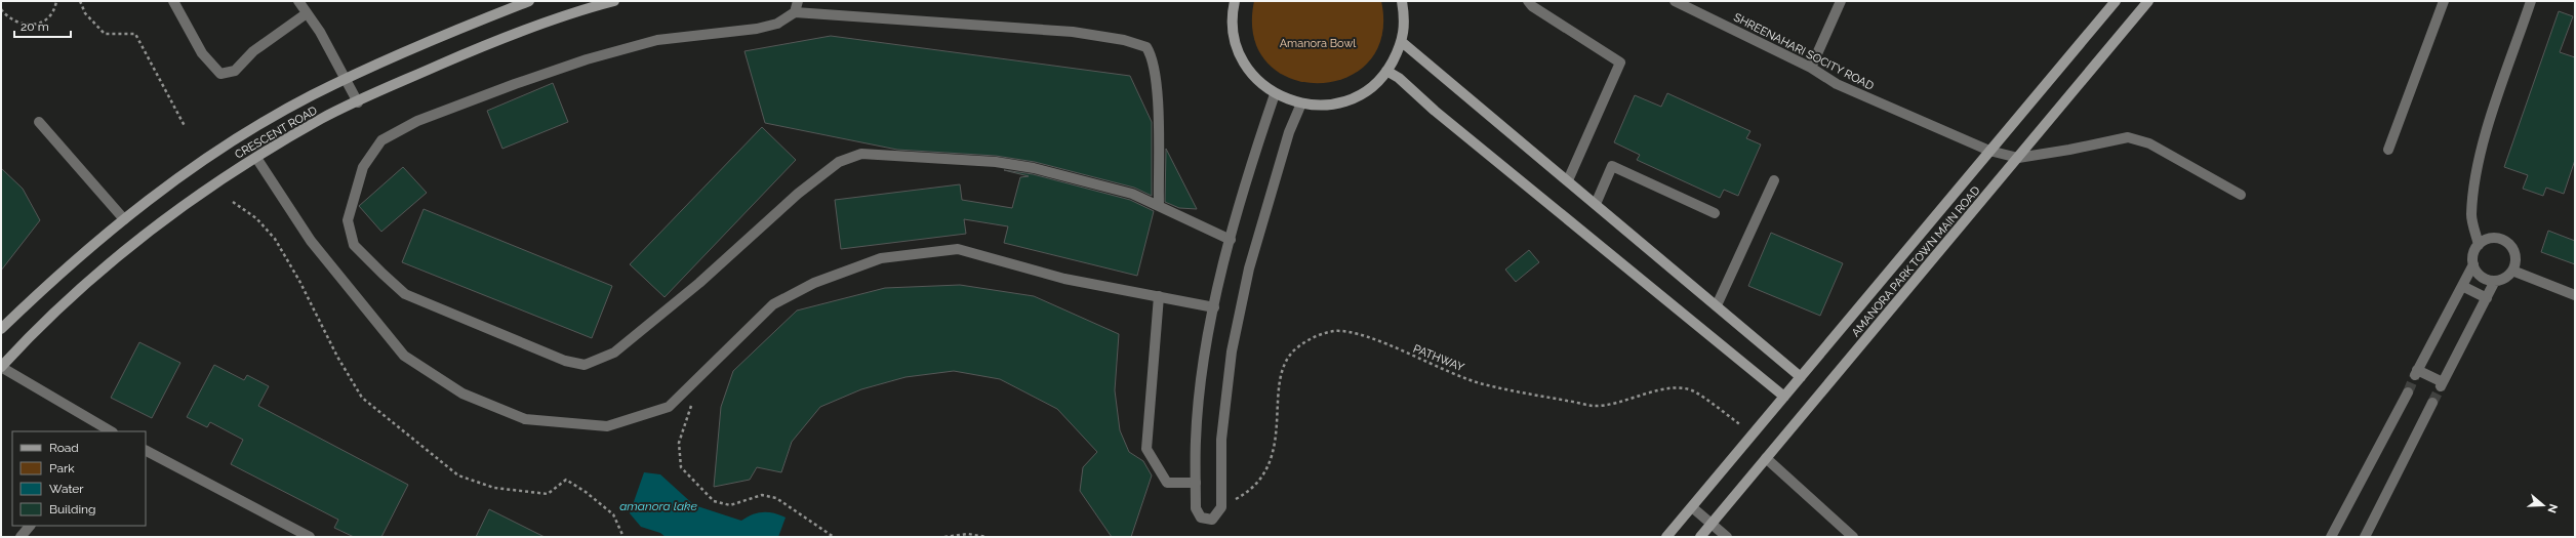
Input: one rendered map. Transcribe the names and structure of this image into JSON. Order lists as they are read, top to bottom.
{
  "streets": {
    "main road": ["CRESCENT ROAD", "AMANORA PARK TOWN MAIN ROAD"],
    "street": ["SHREENAHARI SOCITY ROAD"],
    "path": ["PATHWAY"]
  },
  "crossings": [
    ["SHREENAHARI SOCITY ROAD", "AMANORA PARK TOWN MAIN ROAD"],
    ["AMANORA PARK TOWN MAIN ROAD", "PATHWAY"]
  ],
  "water": ["amanora lake"],
  "parks": ["Amanora Bowl"],
  "legend": [
    "Road",
    "Park",
    "Water",
    "Building"
  ],
  "scale_bar": "20 m",
  "north": "right"
}
